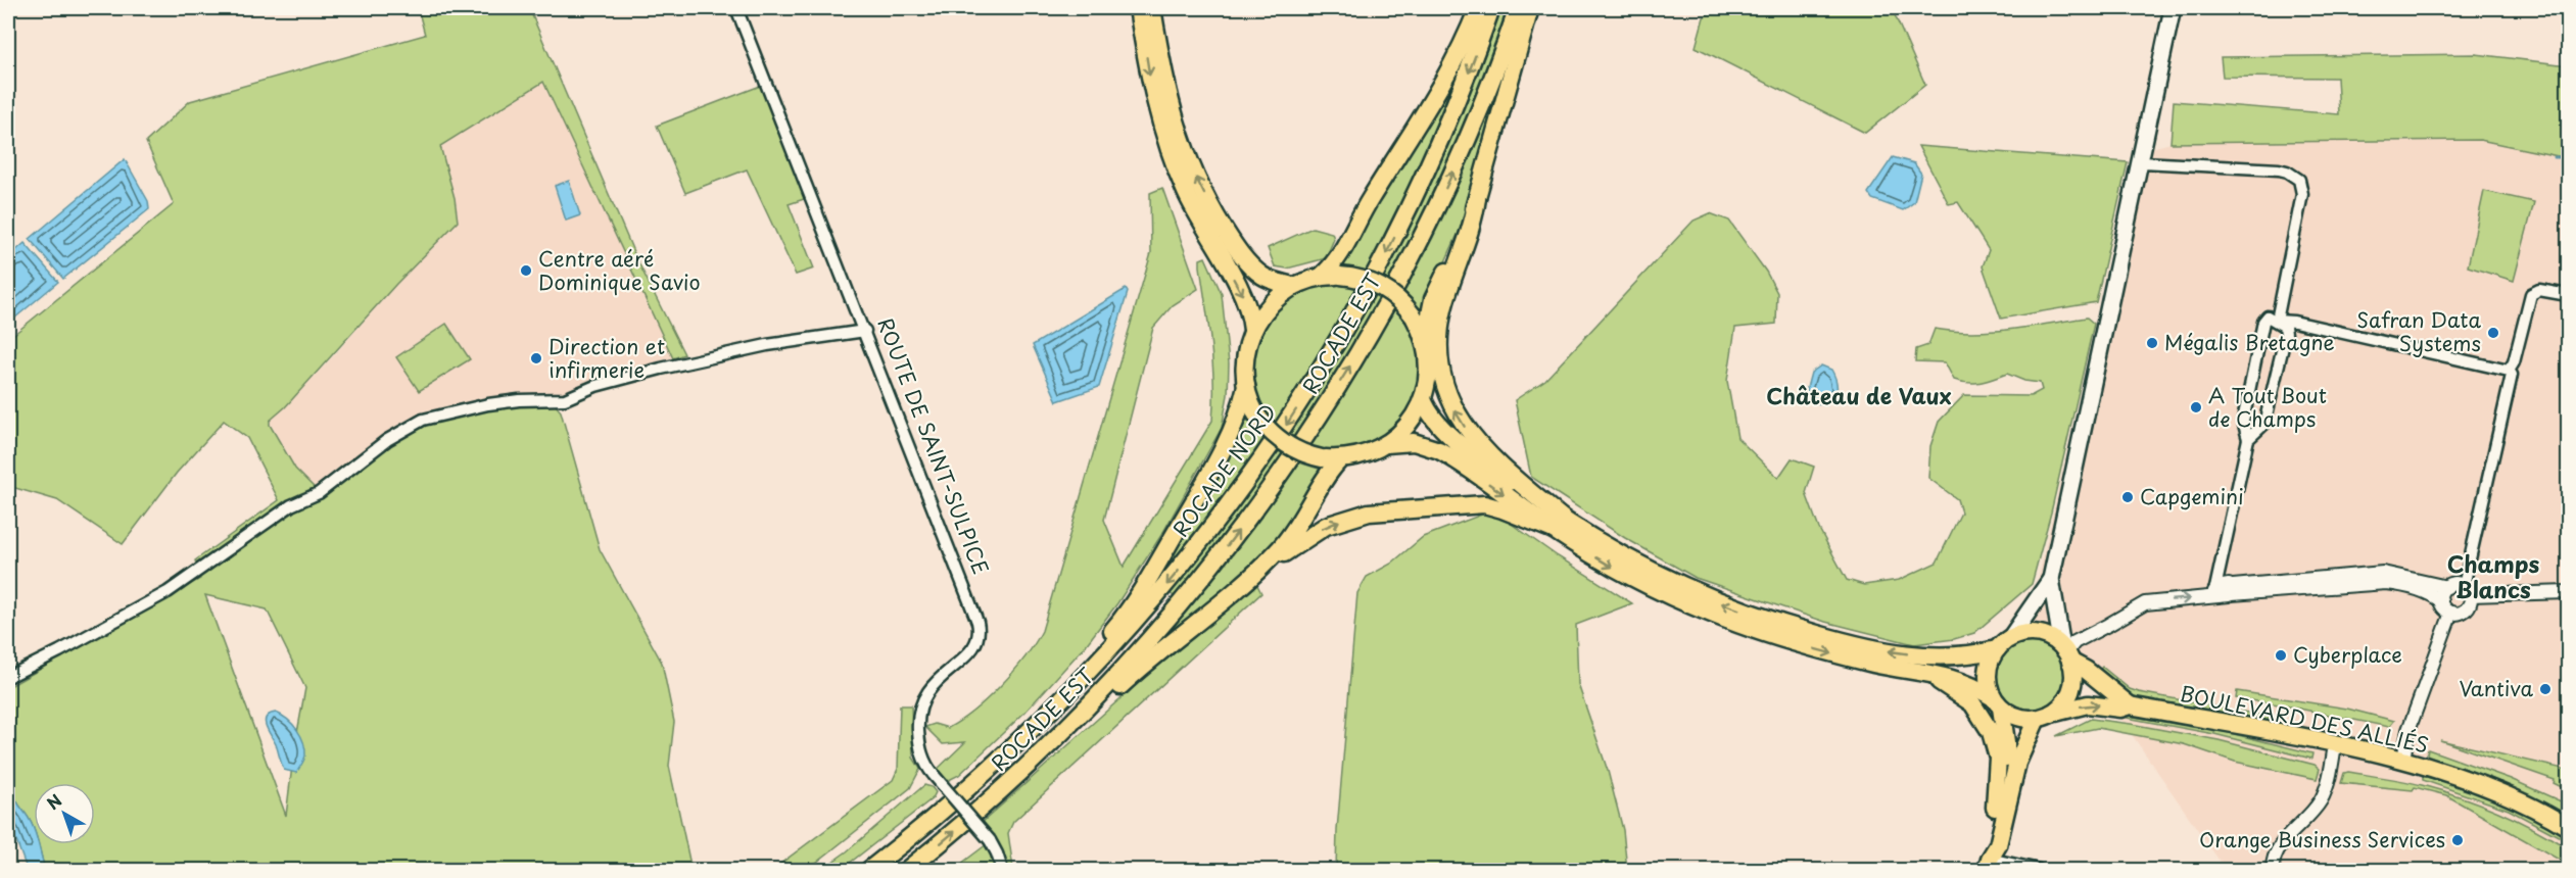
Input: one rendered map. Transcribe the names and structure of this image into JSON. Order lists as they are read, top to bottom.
{
  "streets": {
    "main road": ["ROCADE EST", "ROCADE NORD", "BOULEVARD DES ALLIÉS"],
    "street": ["ROUTE DE SAINT-SULPICE"]
  },
  "districts": ["Château de Vaux", "Champs Blancs"],
  "places": [
    "Centre aéré Dominique Savio",
    "Safran Data Systems",
    "Mégalis Bretagne",
    "Direction et infirmerie",
    "A Tout Bout de Champs",
    "Capgemini",
    "Cyberplace",
    "Vantiva",
    "Orange Business Services"
  ],
  "north": "top left"
}
